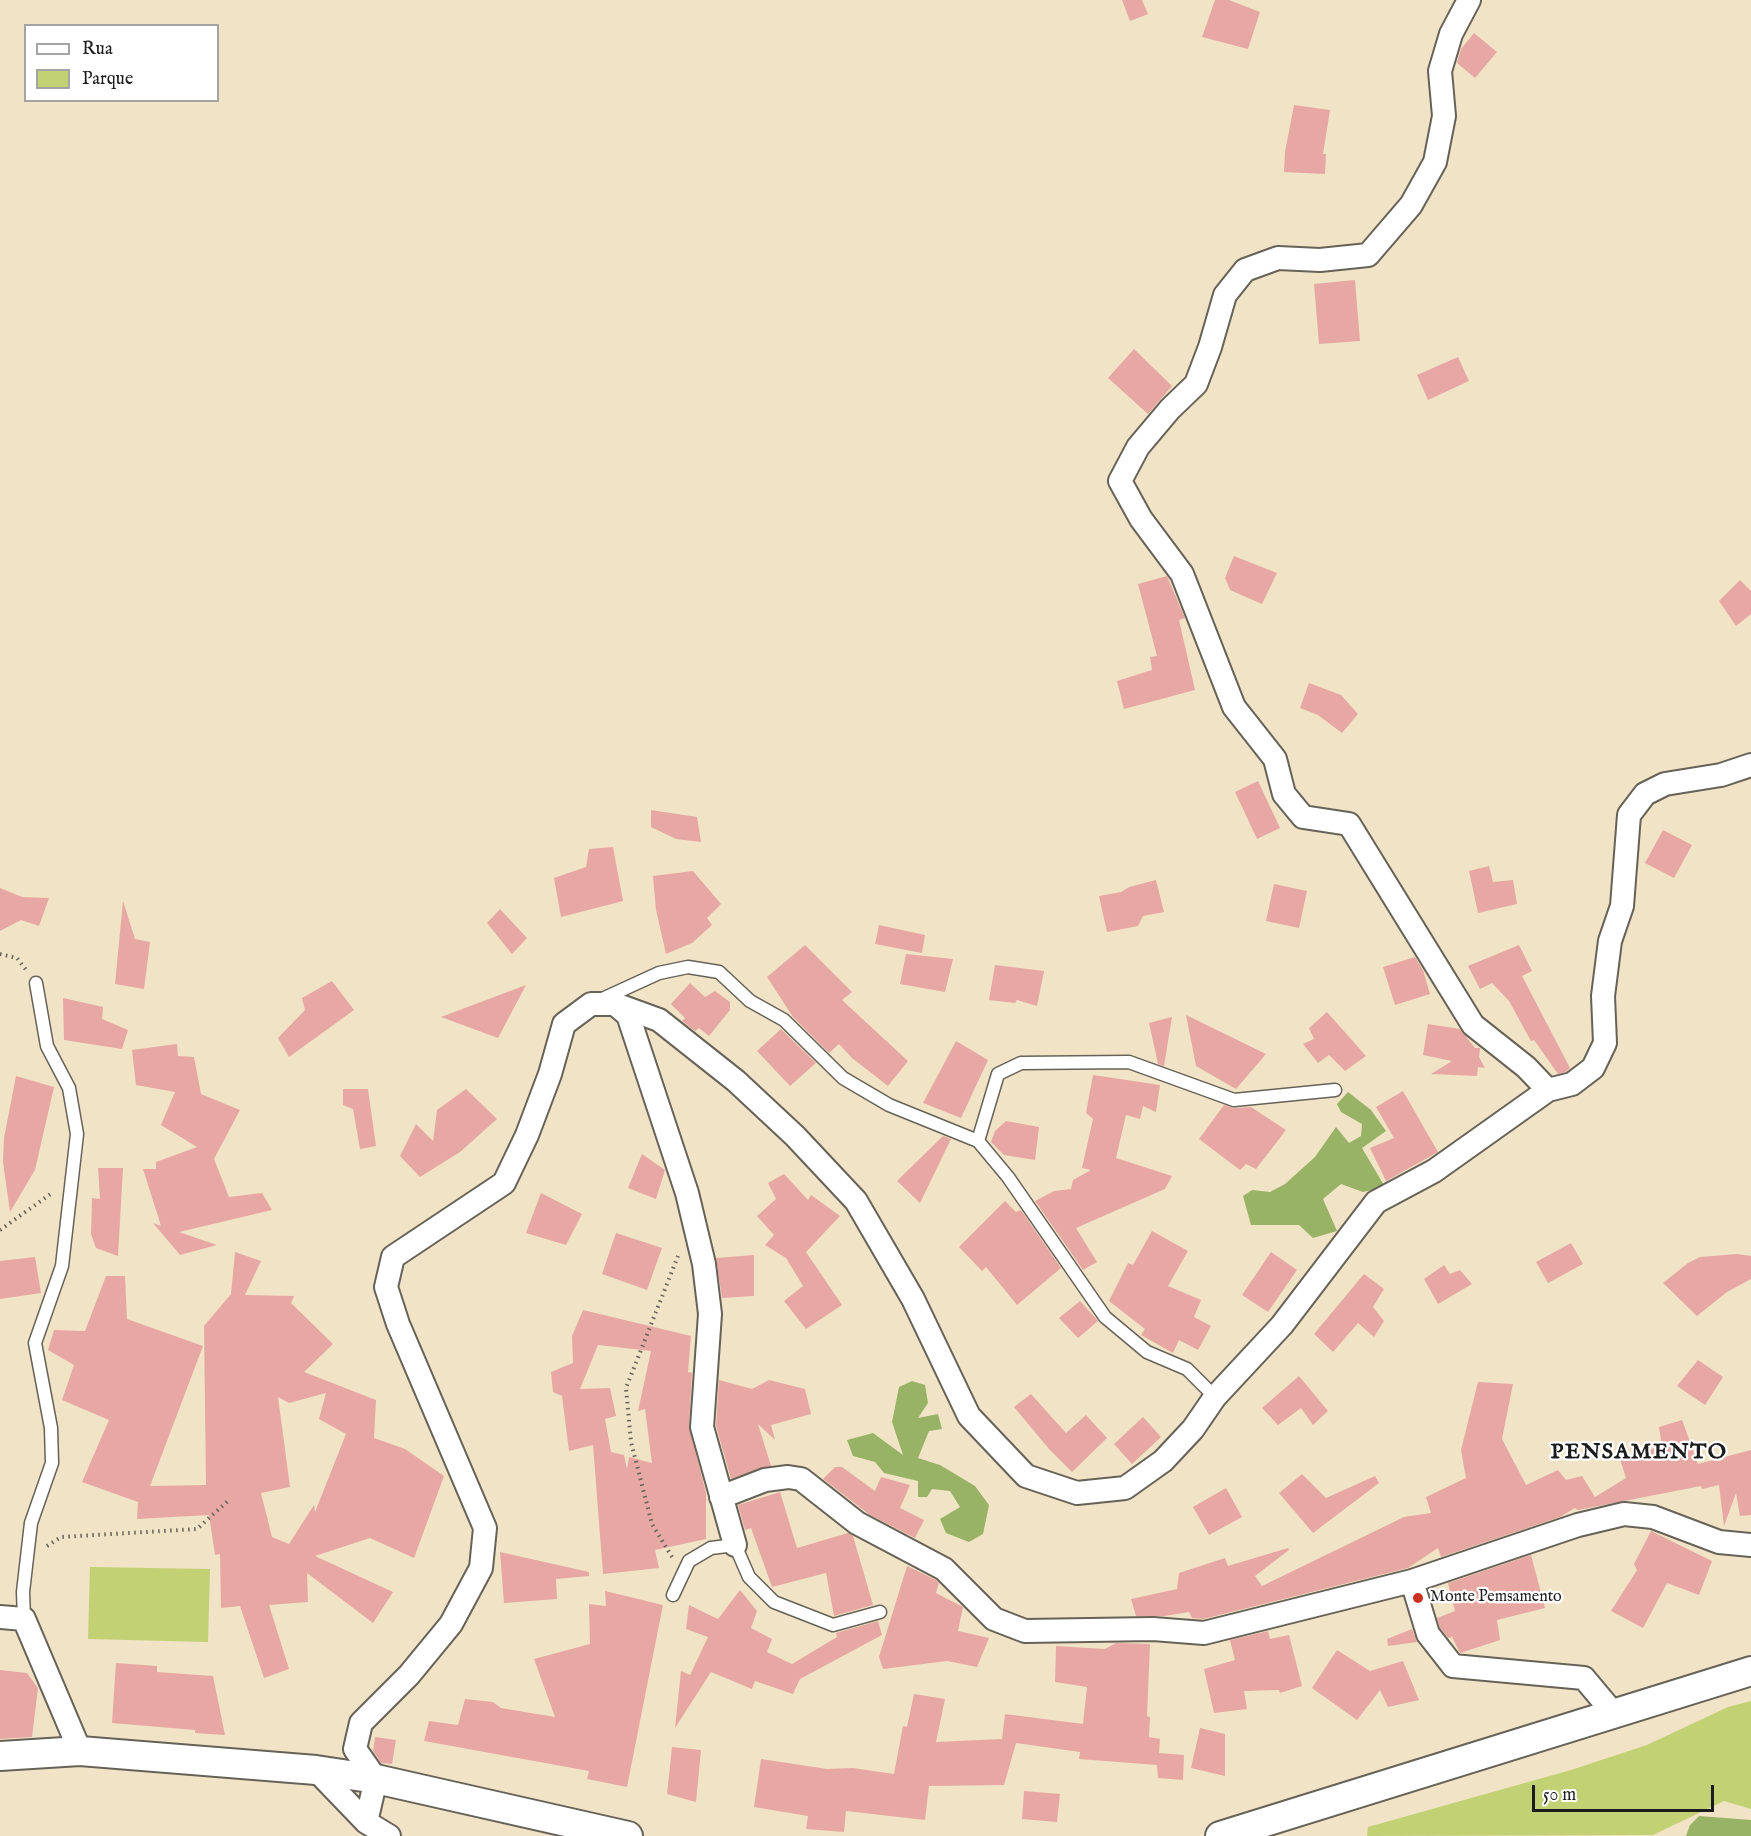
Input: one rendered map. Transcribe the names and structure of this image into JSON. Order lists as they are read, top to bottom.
{
  "districts": ["PENSAMENTO"],
  "places": ["Monte Pemsamento"],
  "legend": ["Rua", "Parque"],
  "scale_bar": "50 m"
}
